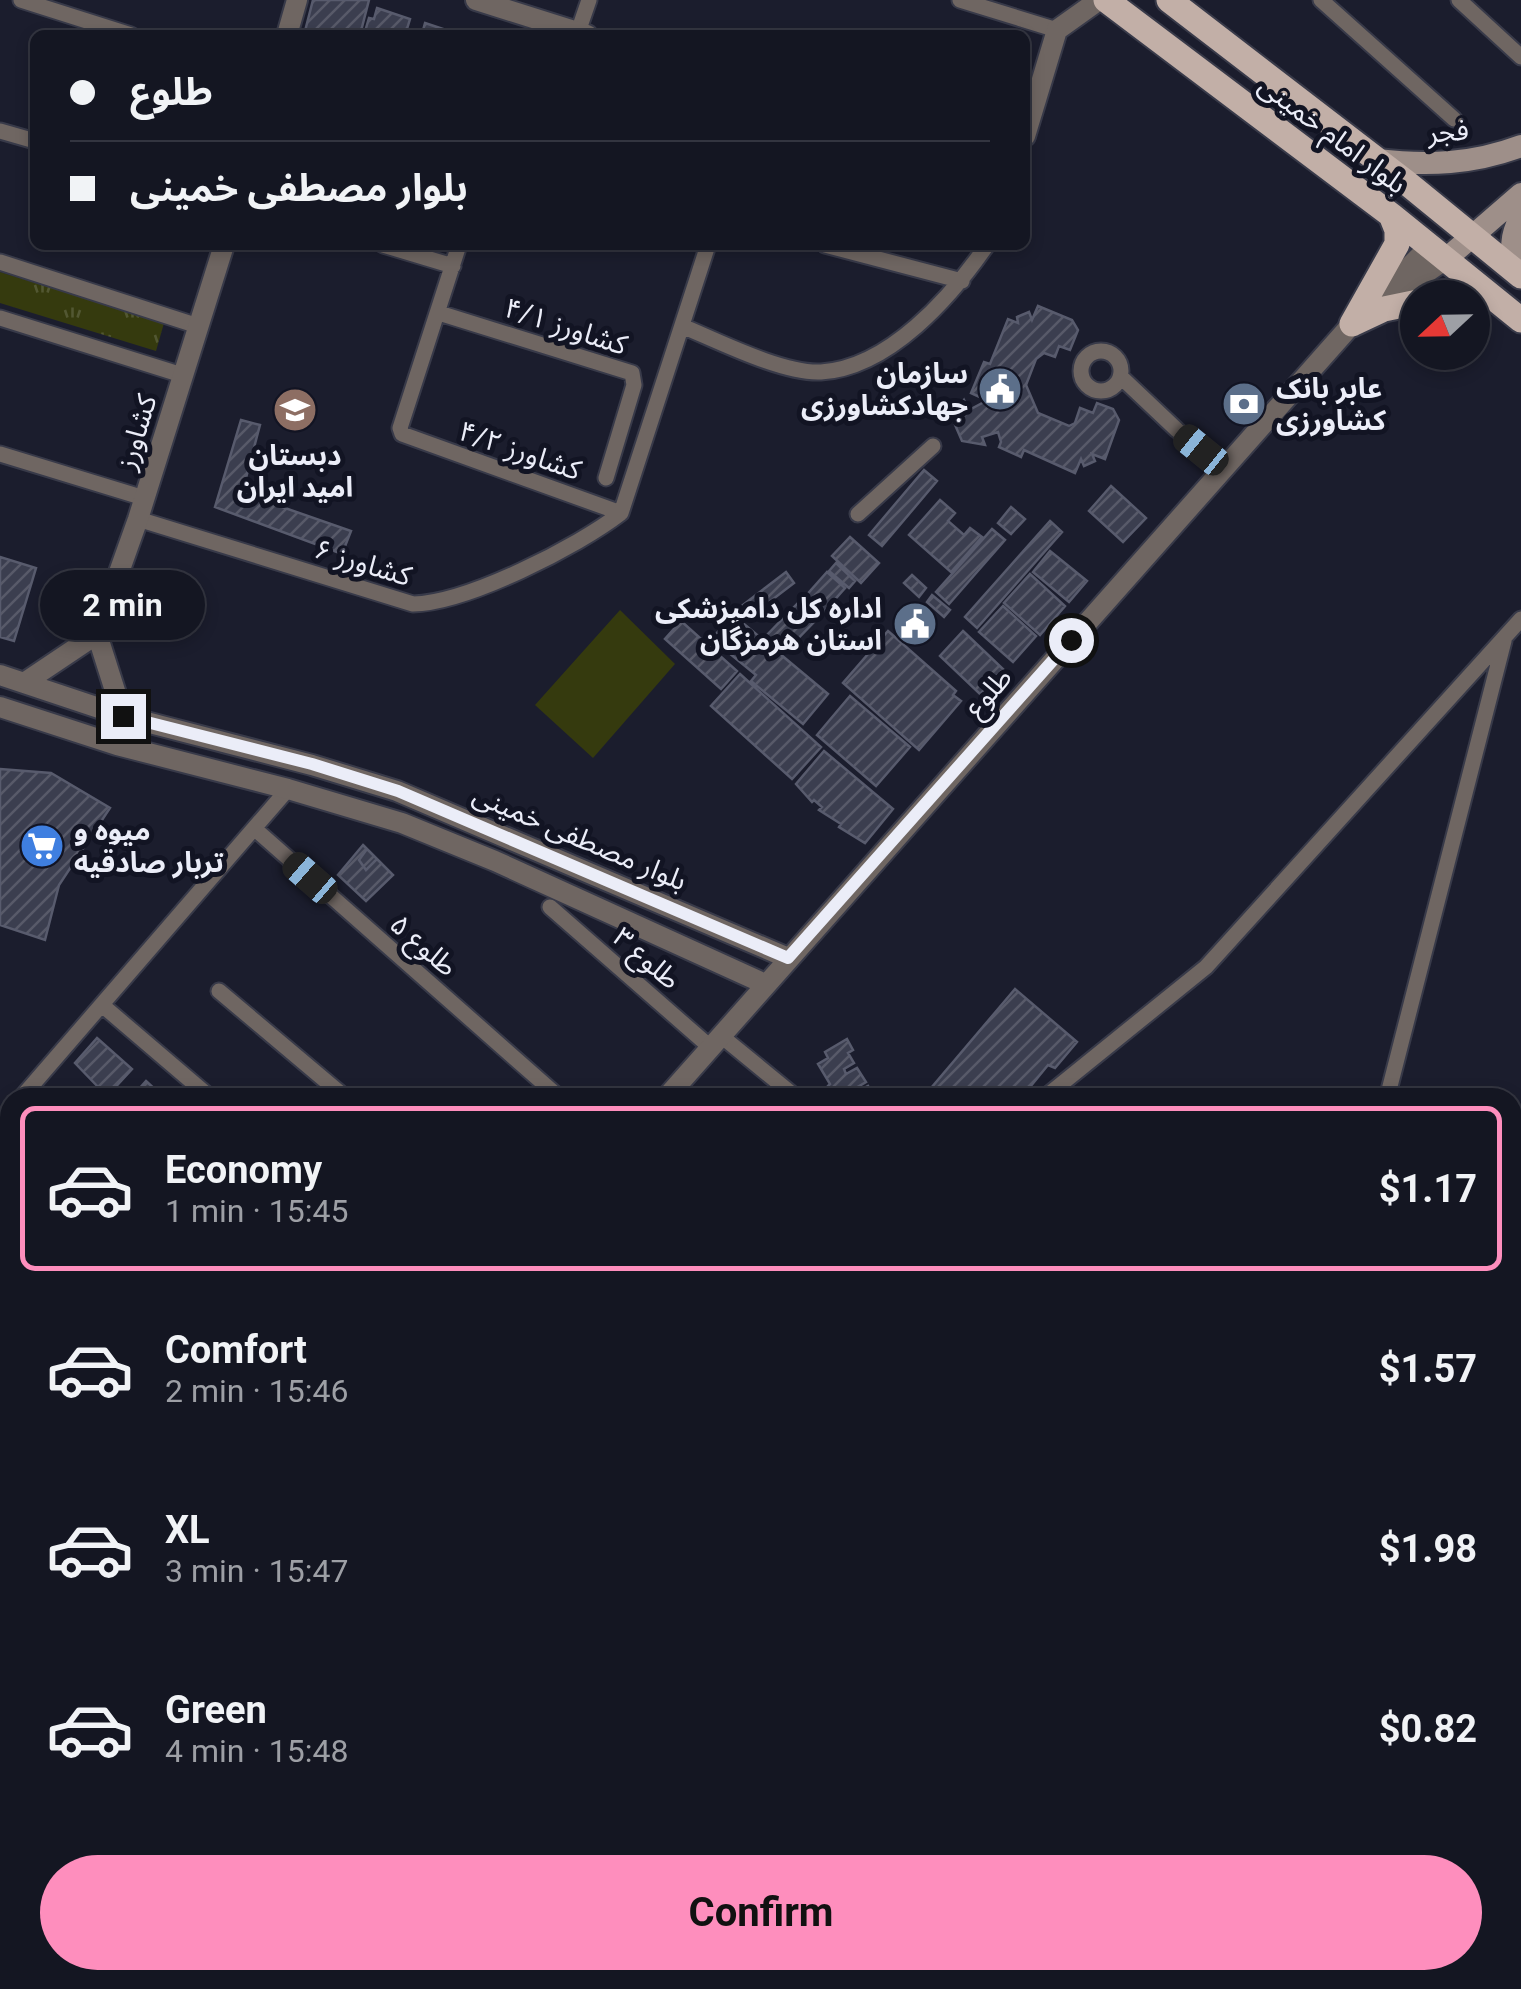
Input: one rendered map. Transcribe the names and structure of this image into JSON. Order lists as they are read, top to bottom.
{
  "streets": {
    "main road": ["فجر", "بلوار امام خمینی"],
    "street": [
      "کشاورز ۴/۱",
      "کشاورز",
      "کشاورز ۴/۲",
      "کشاورز ۶",
      "طلوع",
      "بلوار مصطفی خمینی",
      "طلوع ۵",
      "طلوع ۳"
    ]
  },
  "crossings": [
    ["فجر", "بلوار امام خمینی"],
    ["بلوار امام خمینی", "طلوع"],
    ["کشاورز ۴/۱", "کشاورز ۴/۲"],
    ["کشاورز", "کشاورز ۶"],
    ["کشاورز ۴/۲", "کشاورز ۶"],
    ["طلوع", "بلوار مصطفی خمینی"],
    ["طلوع", "طلوع ۳"]
  ],
  "places": {
    "public building": ["سازمان جهادکشاورزی", "اداره کل دامپزشکی استان هرمزگان"],
    "bank": ["عابر بانک کشاورزی"],
    "school or university": ["دبستان امید ایران"],
    "supermarket": ["میوه و تربار صادقیه"]
  },
  "north": "left",
  "page": {
    "banner": ["طلوع", "بلوار مصطفی خمینی"],
    "bubble": "2 min",
    "list": [
      {
        "name": "Economy",
        "note": "1 min · 15:45",
        "value": "$1.17"
      },
      {
        "name": "Comfort",
        "note": "2 min · 15:46",
        "value": "$1.57"
      },
      {
        "name": "XL",
        "note": "3 min · 15:47",
        "value": "$1.98"
      },
      {
        "name": "Green",
        "note": "4 min · 15:48",
        "value": "$0.82"
      }
    ],
    "buttons": "Confirm"
  }
}
